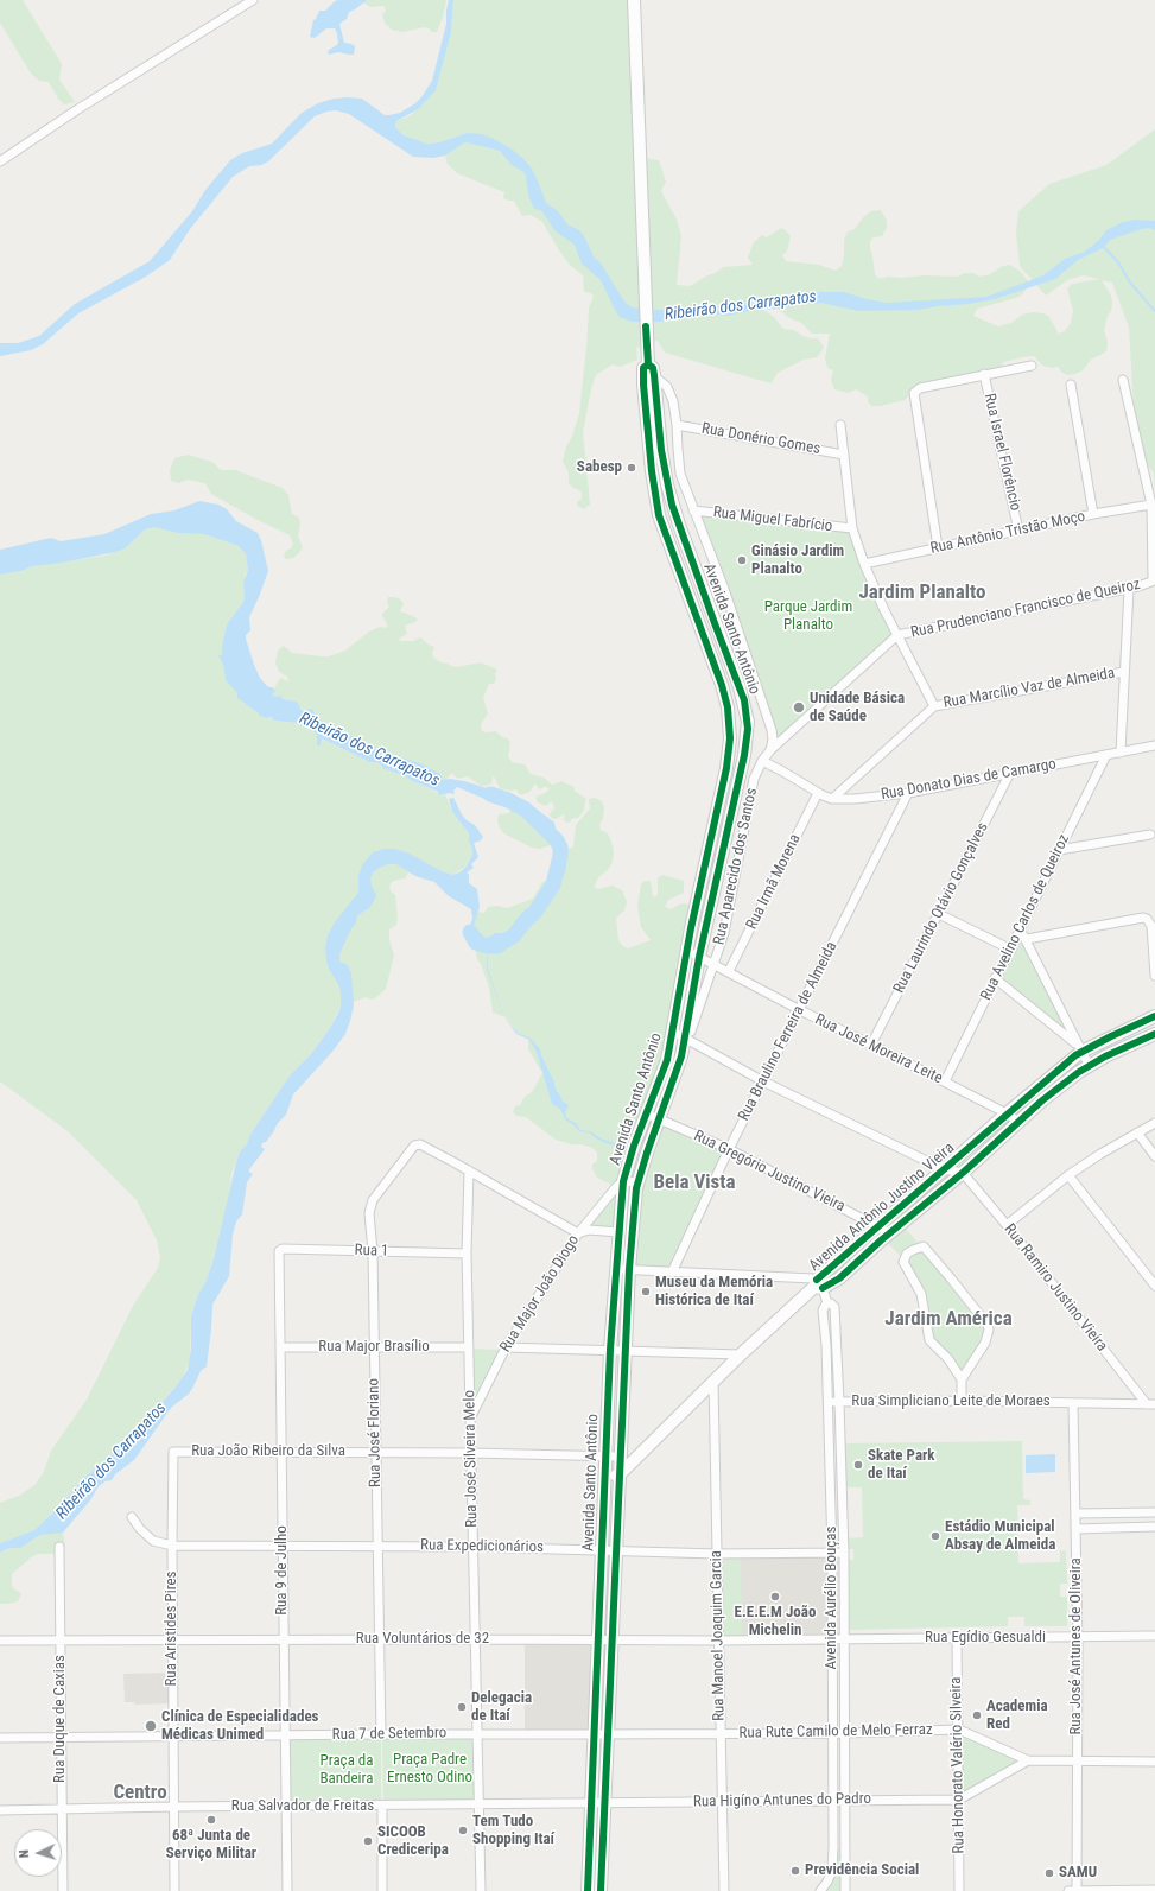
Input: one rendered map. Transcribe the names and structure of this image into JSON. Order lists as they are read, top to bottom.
{
  "streets": {
    "street": [
      "Rua Donério Gomes",
      "Rua Israel Florêncio",
      "Rua Miguel Fabrício",
      "Rua Antônio Tristão Moço",
      "Rua Prudenciano Francisco de Queiroz",
      "Avenida Santo Antônio",
      "Rua Marcílio Vaz de Almeida",
      "Rua Donato Dias de Camargo",
      "Rua Aparecido dos Santos",
      "Rua Irmã Morena",
      "Rua Laurindo Otávio Gonçalves",
      "Rua Avelino Carlos de Queiroz",
      "Rua Braulino Ferreira de Almeida",
      "Rua José Moreira Leite",
      "Rua Gregório Justino Vieira",
      "Avenida Antônio Justino Vieira",
      "Rua 1",
      "Rua Ramiro Justino Vieira",
      "Rua Major João Diogo",
      "Rua Major Brasílio",
      "Rua Simpliciano Leite de Moraes",
      "Rua José Floriano",
      "Rua João Ribeiro da Silva",
      "Rua José Silveira Melo",
      "Rua Expedicionários",
      "Rua 9 de Julho",
      "Avenida Aurélio Bouças",
      "Rua Aristides Pires",
      "Rua Manoel Joaquim Garcia",
      "Rua Egídio Gesualdi",
      "Rua Voluntários de 32",
      "Rua José Antunes de Oliveira",
      "Rua Duque de Caxias",
      "Rua Rute Camilo de Melo Ferraz",
      "Rua 7 de Setembro",
      "Rua Honorato Valério Silveira",
      "Rua Higíno Antunes do Padro",
      "Rua Salvador de Freitas"
    ]
  },
  "crossings": [
    ["Rua Israel Florêncio", "Rua Antônio Tristão Moço"],
    ["Rua Antônio Tristão Moço", "Rua Prudenciano Francisco de Queiroz"],
    ["Rua Prudenciano Francisco de Queiroz", "Rua Aparecido dos Santos"],
    ["Avenida Santo Antônio", "Rua Aparecido dos Santos"],
    ["Avenida Santo Antônio", "Rua José Moreira Leite"],
    ["Avenida Santo Antônio", "Rua Gregório Justino Vieira"],
    ["Avenida Santo Antônio", "Avenida Antônio Justino Vieira"],
    ["Avenida Santo Antônio", "Rua Major João Diogo"],
    ["Avenida Santo Antônio", "Rua João Ribeiro da Silva"],
    ["Avenida Santo Antônio", "Rua Expedicionários"],
    ["Avenida Santo Antônio", "Rua Voluntários de 32"],
    ["Avenida Santo Antônio", "Rua Rute Camilo de Melo Ferraz"],
    ["Avenida Santo Antônio", "Rua 7 de Setembro"],
    ["Avenida Santo Antônio", "Rua Higíno Antunes do Padro"],
    ["Avenida Santo Antônio", "Rua Salvador de Freitas"],
    ["Rua Donato Dias de Camargo", "Rua Aparecido dos Santos"],
    ["Rua Donato Dias de Camargo", "Rua Irmã Morena"],
    ["Rua Donato Dias de Camargo", "Rua Laurindo Otávio Gonçalves"],
    ["Rua Donato Dias de Camargo", "Rua Avelino Carlos de Queiroz"],
    ["Rua Donato Dias de Camargo", "Rua Braulino Ferreira de Almeida"],
    ["Rua Aparecido dos Santos", "Rua José Moreira Leite"],
    ["Rua Irmã Morena", "Rua José Moreira Leite"],
    ["Rua Laurindo Otávio Gonçalves", "Rua José Moreira Leite"],
    ["Rua Avelino Carlos de Queiroz", "Rua José Moreira Leite"],
    ["Rua Braulino Ferreira de Almeida", "Rua José Moreira Leite"],
    ["Rua Braulino Ferreira de Almeida", "Rua Gregório Justino Vieira"],
    ["Rua José Moreira Leite", "Avenida Antônio Justino Vieira"],
    ["Rua Gregório Justino Vieira", "Avenida Antônio Justino Vieira"],
    ["Avenida Antônio Justino Vieira", "Rua Ramiro Justino Vieira"],
    ["Avenida Antônio Justino Vieira", "Avenida Aurélio Bouças"],
    ["Avenida Antônio Justino Vieira", "Rua Manoel Joaquim Garcia"],
    ["Rua 1", "Rua José Floriano"],
    ["Rua 1", "Rua José Silveira Melo"],
    ["Rua 1", "Rua 9 de Julho"],
    ["Rua Ramiro Justino Vieira", "Rua Simpliciano Leite de Moraes"],
    ["Rua Major João Diogo", "Rua José Silveira Melo"],
    ["Rua Major Brasílio", "Rua José Floriano"],
    ["Rua Major Brasílio", "Rua José Silveira Melo"],
    ["Rua Major Brasílio", "Rua 9 de Julho"],
    ["Rua Simpliciano Leite de Moraes", "Avenida Aurélio Bouças"],
    ["Rua Simpliciano Leite de Moraes", "Rua José Antunes de Oliveira"],
    ["Rua José Floriano", "Rua João Ribeiro da Silva"],
    ["Rua José Floriano", "Rua José Silveira Melo"],
    ["Rua José Floriano", "Rua Expedicionários"],
    ["Rua José Floriano", "Rua Voluntários de 32"],
    ["Rua José Floriano", "Rua 7 de Setembro"],
    ["Rua João Ribeiro da Silva", "Rua José Silveira Melo"],
    ["Rua João Ribeiro da Silva", "Rua 9 de Julho"],
    ["Rua João Ribeiro da Silva", "Rua Aristides Pires"],
    ["Rua José Silveira Melo", "Rua Expedicionários"],
    ["Rua José Silveira Melo", "Rua Voluntários de 32"],
    ["Rua José Silveira Melo", "Rua 7 de Setembro"],
    ["Rua José Silveira Melo", "Rua Salvador de Freitas"],
    ["Rua Expedicionários", "Rua 9 de Julho"],
    ["Rua Expedicionários", "Avenida Aurélio Bouças"],
    ["Rua Expedicionários", "Rua Aristides Pires"],
    ["Rua Expedicionários", "Rua Manoel Joaquim Garcia"],
    ["Rua 9 de Julho", "Rua Voluntários de 32"],
    ["Rua 9 de Julho", "Rua 7 de Setembro"],
    ["Rua 9 de Julho", "Rua Salvador de Freitas"],
    ["Avenida Aurélio Bouças", "Rua Egídio Gesualdi"],
    ["Avenida Aurélio Bouças", "Rua Voluntários de 32"],
    ["Avenida Aurélio Bouças", "Rua Rute Camilo de Melo Ferraz"],
    ["Avenida Aurélio Bouças", "Rua Higíno Antunes do Padro"],
    ["Rua Aristides Pires", "Rua Voluntários de 32"],
    ["Rua Aristides Pires", "Rua 7 de Setembro"],
    ["Rua Aristides Pires", "Rua Salvador de Freitas"],
    ["Rua Manoel Joaquim Garcia", "Rua Voluntários de 32"],
    ["Rua Manoel Joaquim Garcia", "Rua Rute Camilo de Melo Ferraz"],
    ["Rua Manoel Joaquim Garcia", "Rua Higíno Antunes do Padro"],
    ["Rua Egídio Gesualdi", "Rua Voluntários de 32"],
    ["Rua Egídio Gesualdi", "Rua José Antunes de Oliveira"],
    ["Rua Egídio Gesualdi", "Rua Honorato Valério Silveira"],
    ["Rua Voluntários de 32", "Rua Duque de Caxias"],
    ["Rua Duque de Caxias", "Rua 7 de Setembro"],
    ["Rua Duque de Caxias", "Rua Salvador de Freitas"],
    ["Rua Rute Camilo de Melo Ferraz", "Rua 7 de Setembro"],
    ["Rua Rute Camilo de Melo Ferraz", "Rua Honorato Valério Silveira"],
    ["Rua Honorato Valério Silveira", "Rua Higíno Antunes do Padro"],
    ["Rua Higíno Antunes do Padro", "Rua Salvador de Freitas"]
  ],
  "districts": [
    "Jardim Planalto",
    "Bela Vista",
    "Jardim América",
    "Centro"
  ],
  "water": ["Ribeirão dos Carrapatos"],
  "parks": ["Parque Jardim Planalto", "Praça Padre Ernesto Odino", "Praça da Bandeira"],
  "places": [
    "Sabesp",
    "Ginásio Jardim Planalto",
    "Unidade Básica de Saúde",
    "Museu da Memória Histórica de Itaí",
    "Skate Park de Itaí",
    "Estádio Municipal Absay de Almeida",
    "E.E.E.M João Michelin",
    "Delegacia de Itaí",
    "Academia Red",
    "Clínica de Especialidades Médicas Unimed",
    "68ª Junta de Serviço Militar",
    "Tem Tudo Shopping Itaí",
    "SICOOB Crediceripa",
    "Previdência Social",
    "SAMU"
  ],
  "north": "left"
}
